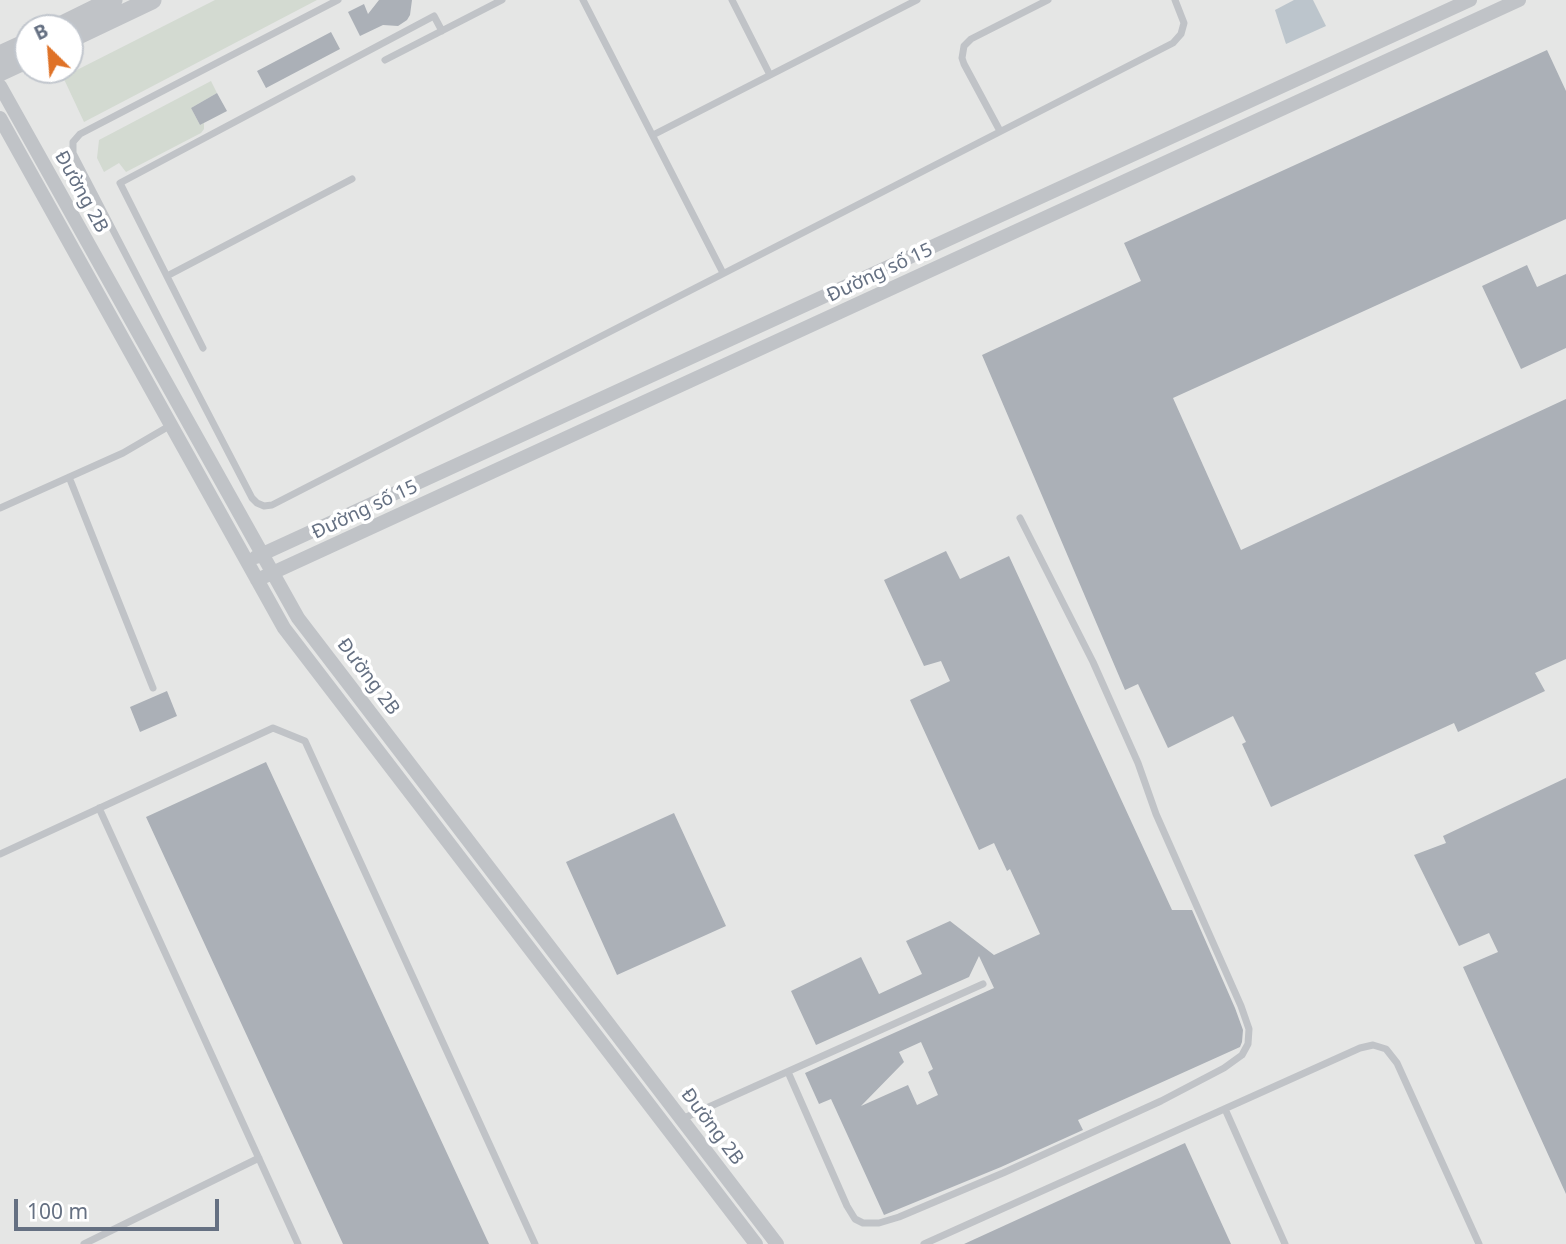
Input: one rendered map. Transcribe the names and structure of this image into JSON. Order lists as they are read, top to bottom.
{
  "streets": {
    "street": ["Đường 2B", "Đường số 15"]
  },
  "crossings": [
    ["Đường 2B", "Đường số 15"]
  ],
  "scale_bar": "100 m",
  "north": "top left"
}
